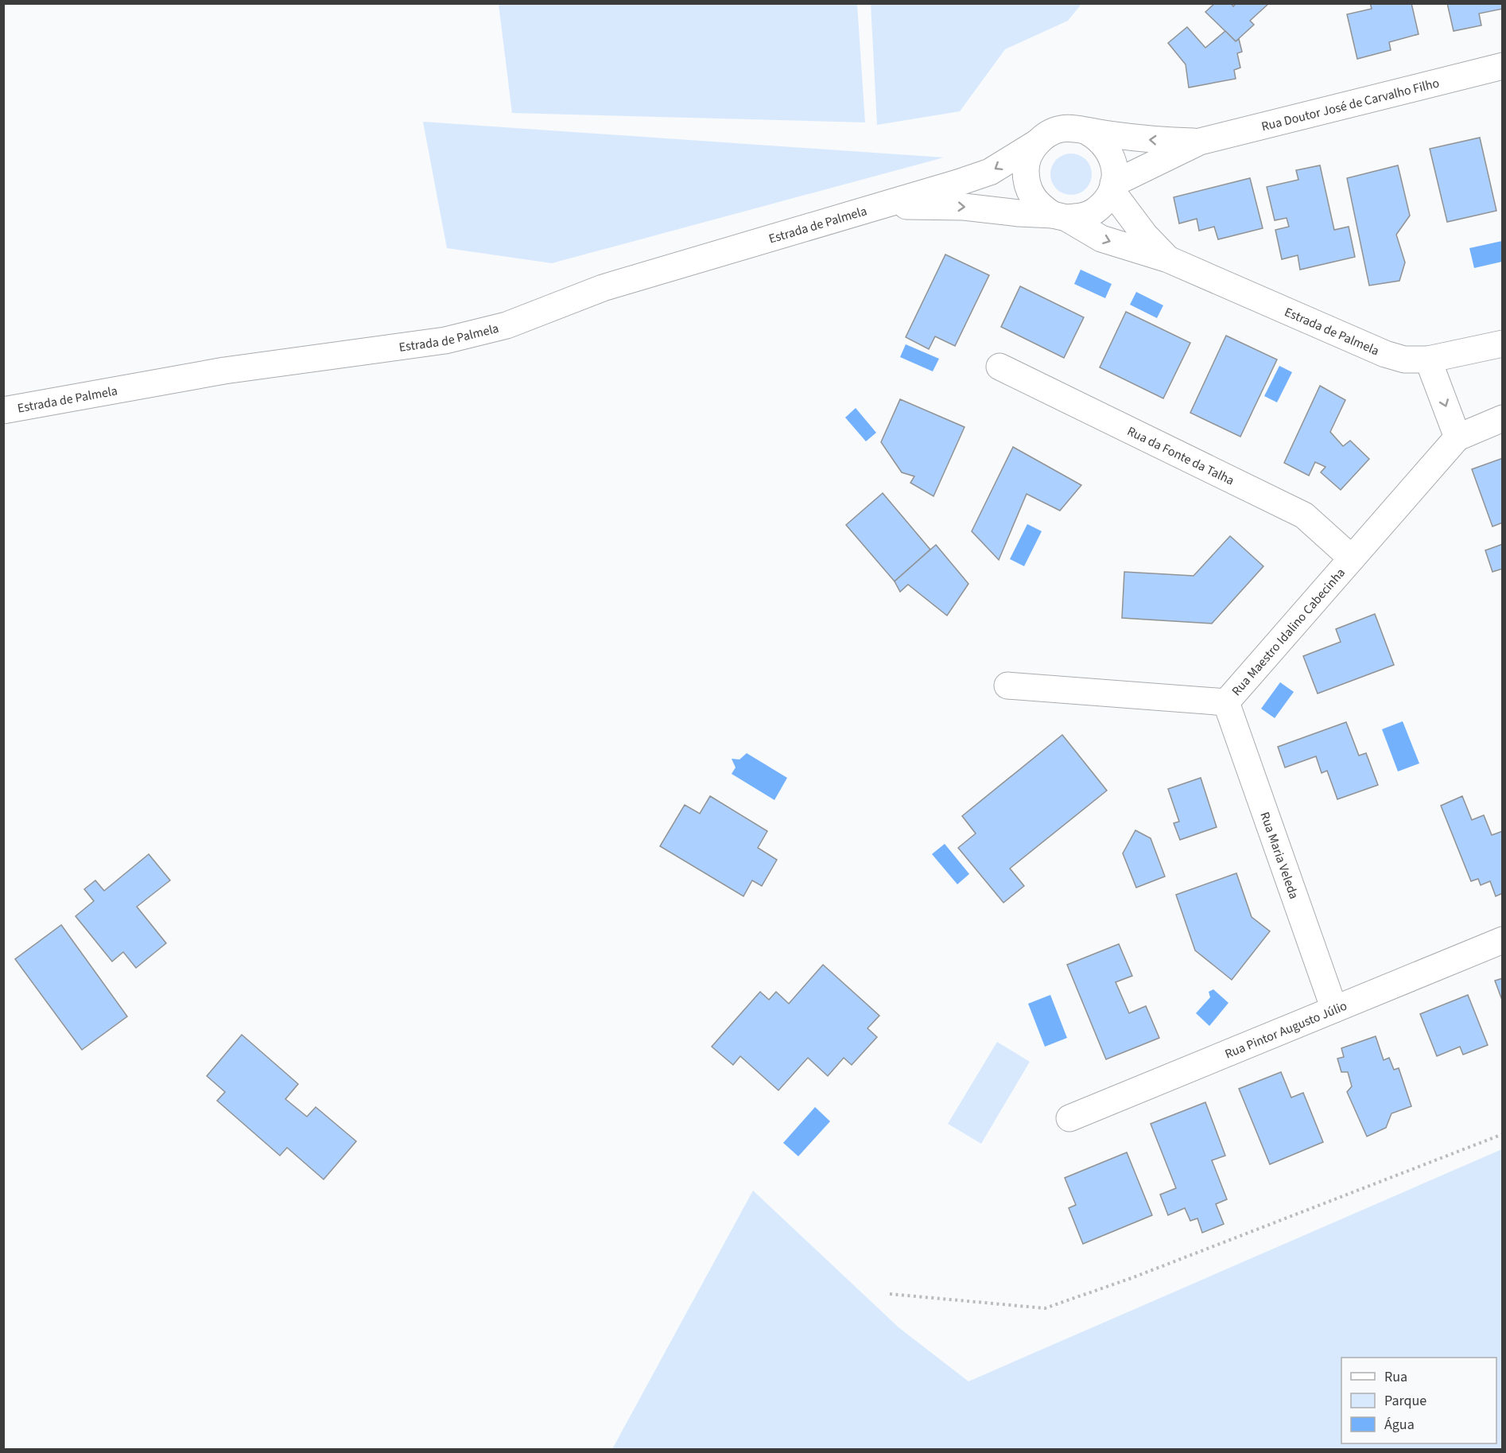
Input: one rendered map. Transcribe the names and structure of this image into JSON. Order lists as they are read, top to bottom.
{
  "streets": {
    "street": [
      "Rua Doutor José de Carvalho Filho",
      "Estrada de Palmela",
      "Rua da Fonte da Talha",
      "Rua Maestro Idalino Cabecinha",
      "Rua Maria Veleda",
      "Rua Pintor Augusto Júlio"
    ]
  },
  "crossings": [
    ["Rua Doutor José de Carvalho Filho", "Estrada de Palmela"],
    ["Rua da Fonte da Talha", "Rua Maestro Idalino Cabecinha"],
    ["Rua Maestro Idalino Cabecinha", "Rua Maria Veleda"],
    ["Rua Maria Veleda", "Rua Pintor Augusto Júlio"]
  ],
  "legend": ["Rua", "Parque", "Água"]
}
